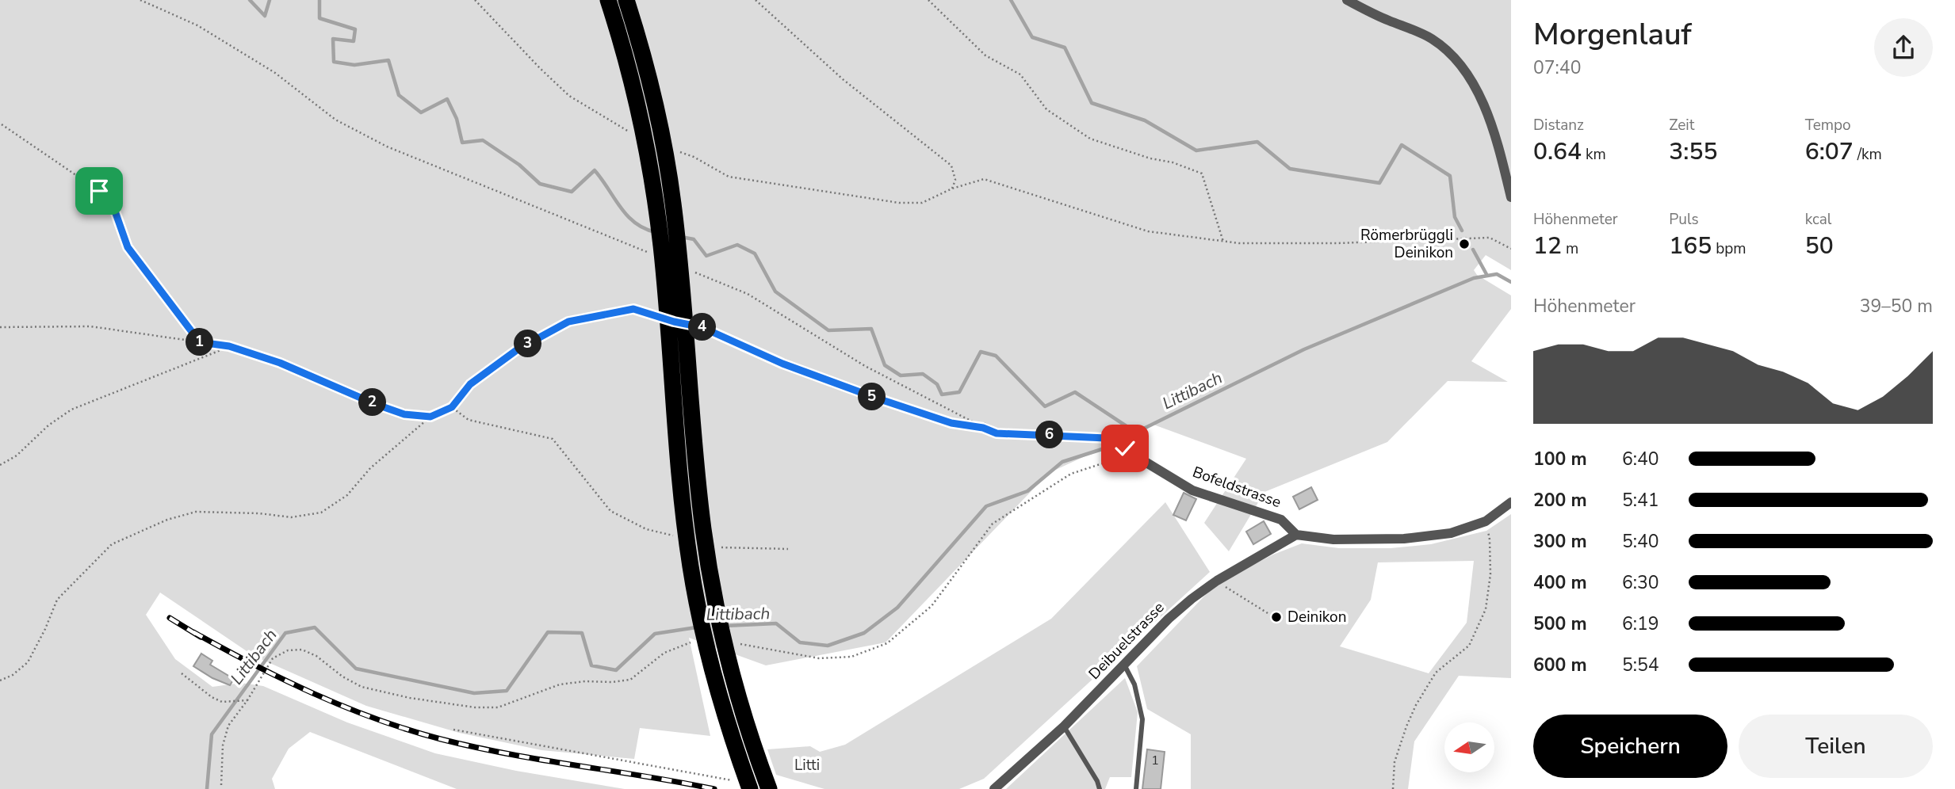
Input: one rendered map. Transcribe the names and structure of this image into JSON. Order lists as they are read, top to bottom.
{
  "streets": {
    "street": ["Bofeldstrasse", "Deibuelstrasse"]
  },
  "crossings": [
    ["Bofeldstrasse", "Deibuelstrasse"]
  ],
  "water": ["Littibach"],
  "parks": ["Litti"],
  "places": ["Römerbrüggli Deinikon", "Deinikon"],
  "house_numbers": ["1"],
  "north": "left",
  "page": {
    "heading": ["Morgenlauf", "07:40"],
    "stats": [
      ["Distanz", "0.64 km"],
      ["Zeit", "3:55"],
      ["Tempo", "6:07 /km"],
      ["Höhenmeter", "12 m"],
      ["Puls", "165 bpm"],
      ["kcal", "50"]
    ],
    "chart": ["Höhenmeter", "39–50 m"],
    "pins": [
      "4",
      "1",
      "3",
      "5",
      "2",
      "6"
    ],
    "list": [
      {
        "name": "100 m",
        "note": "6:40"
      },
      {
        "name": "200 m",
        "note": "5:41"
      },
      {
        "name": "300 m",
        "note": "5:40"
      },
      {
        "name": "400 m",
        "note": "6:30"
      },
      {
        "name": "500 m",
        "note": "6:19"
      },
      {
        "name": "600 m",
        "note": "5:54"
      }
    ],
    "buttons": ["Speichern", "Teilen"]
  }
}
